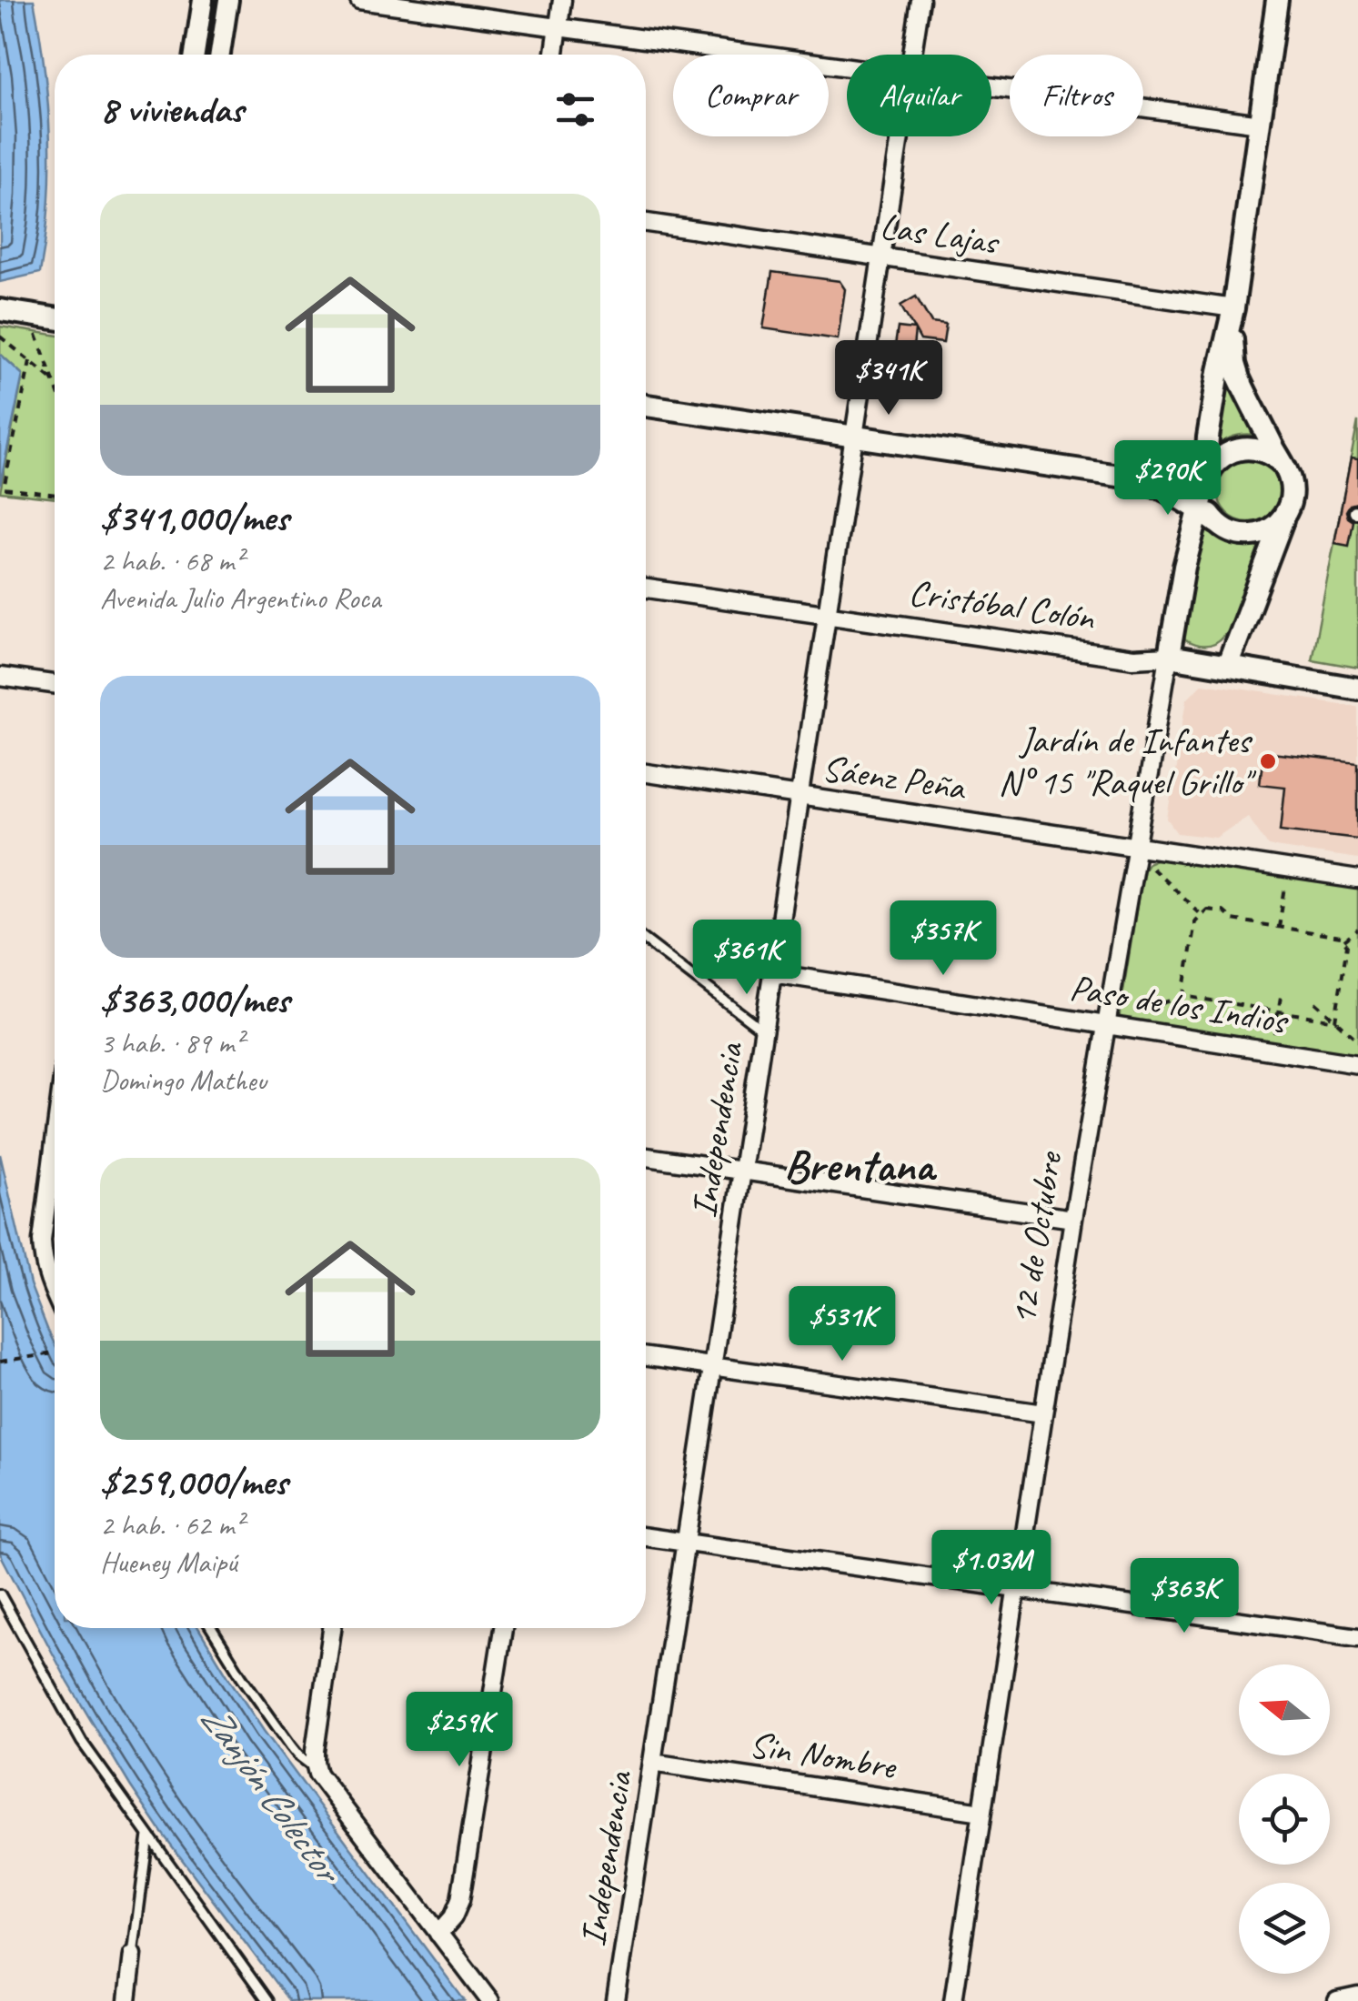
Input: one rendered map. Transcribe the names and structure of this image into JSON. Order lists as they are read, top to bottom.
{
  "streets": {
    "main road": ["Cristóbal Colón", "12 de Octubre"],
    "street": [
      "Las Lajas",
      "Sáenz Peña",
      "Paso de los Indios",
      "Independencia",
      "Sin Nombre"
    ]
  },
  "crossings": [
    ["Las Lajas", "Independencia"],
    ["Las Lajas", "12 de Octubre"],
    ["Cristóbal Colón", "Independencia"],
    ["Cristóbal Colón", "12 de Octubre"],
    ["Sáenz Peña", "Independencia"],
    ["Sáenz Peña", "12 de Octubre"],
    ["Paso de los Indios", "Independencia"],
    ["Paso de los Indios", "12 de Octubre"],
    ["Independencia", "Sin Nombre"],
    ["12 de Octubre", "Sin Nombre"]
  ],
  "districts": ["Brentana"],
  "water": ["Zanjón Colector"],
  "places": ["Jardín de Infantes N° 15 \"Raquel Grillo\""],
  "north": "left",
  "page": {
    "chip": ["Comprar", "Alquilar", "Filtros"],
    "heading": "8 viviendas",
    "list": [
      {
        "name": "$341,000/mes",
        "note": "2 hab. · 68 m² · Avenida Julio Argentino Roca"
      },
      {
        "name": "$363,000/mes",
        "note": "3 hab. · 89 m² · Domingo Matheu"
      },
      {
        "name": "$259,000/mes",
        "note": "2 hab. · 62 m² · Hueney Maipú"
      }
    ],
    "price": [
      "$341K",
      "$290K",
      "$357K",
      "$361K",
      "$531K",
      "$1.03M",
      "$363K",
      "$259K"
    ]
  }
}
